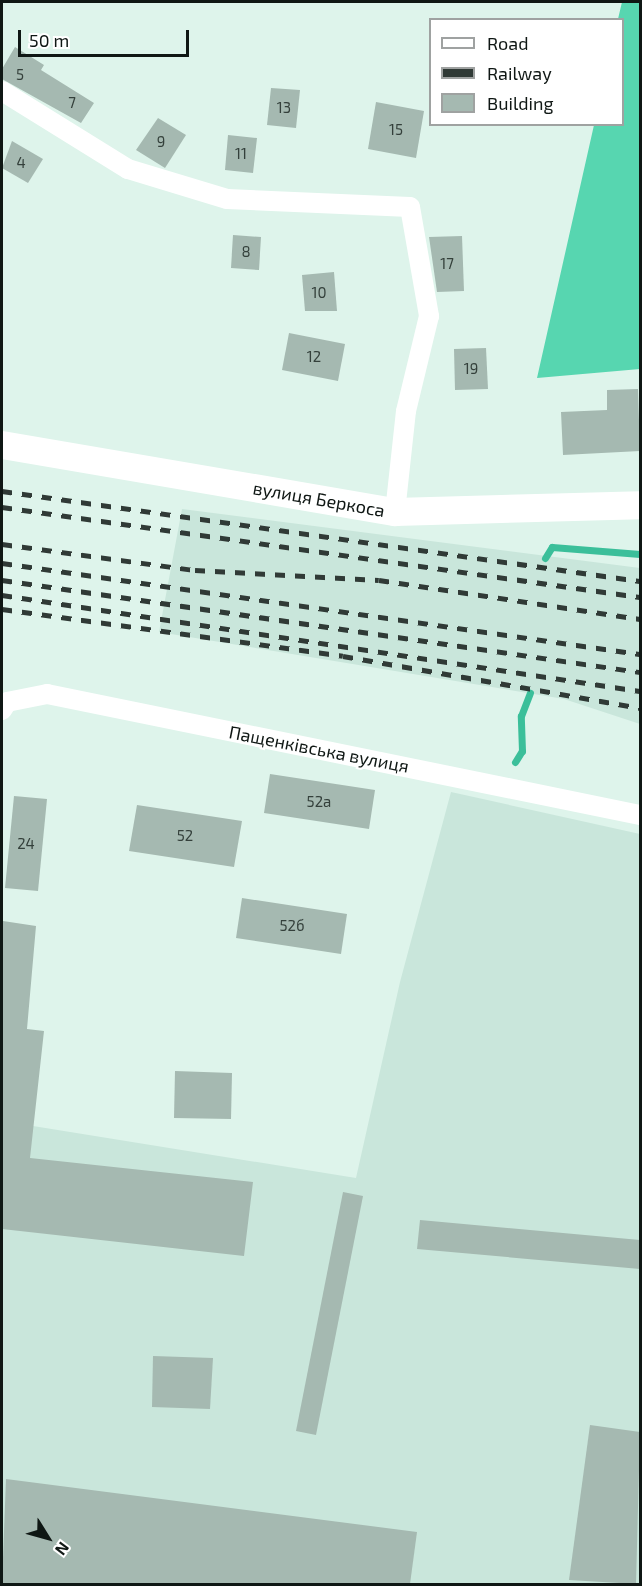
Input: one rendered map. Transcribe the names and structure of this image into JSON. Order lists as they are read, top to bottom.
{
  "streets": {
    "street": ["вулиця Беркоса", "Пащенківська вулиця"]
  },
  "house_numbers": [
    "5",
    "7",
    "13",
    "15",
    "9",
    "11",
    "4",
    "8",
    "17",
    "10",
    "12",
    "19",
    "52а",
    "52",
    "24",
    "52б"
  ],
  "legend": ["Road", "Railway", "Building"],
  "scale_bar": "50 m",
  "north": "bottom right"
}
